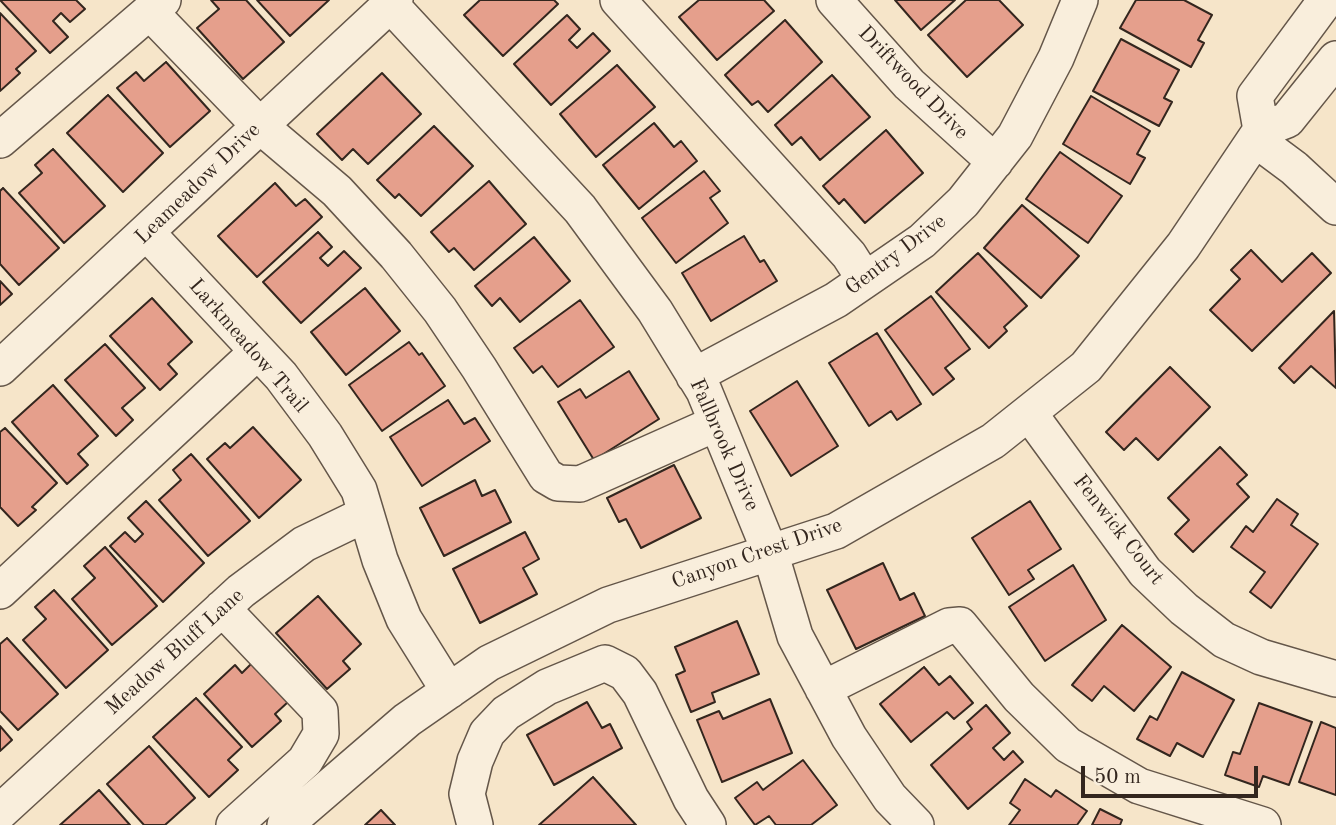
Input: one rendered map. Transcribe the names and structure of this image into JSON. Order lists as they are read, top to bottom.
{
  "streets": {
    "street": [
      "Driftwood Drive",
      "Leameadow Drive",
      "Gentry Drive",
      "Larkmeadow Trail",
      "Fallbrook Drive",
      "Fenwick Court",
      "Canyon Crest Drive",
      "Meadow Bluff Lane"
    ]
  },
  "crossings": [
    ["Driftwood Drive", "Gentry Drive"],
    ["Leameadow Drive", "Larkmeadow Trail"],
    ["Leameadow Drive", "Fallbrook Drive"],
    ["Gentry Drive", "Fallbrook Drive"],
    ["Larkmeadow Trail", "Canyon Crest Drive"],
    ["Larkmeadow Trail", "Meadow Bluff Lane"],
    ["Fallbrook Drive", "Canyon Crest Drive"],
    ["Fenwick Court", "Canyon Crest Drive"]
  ],
  "scale_bar": "50 m"
}
